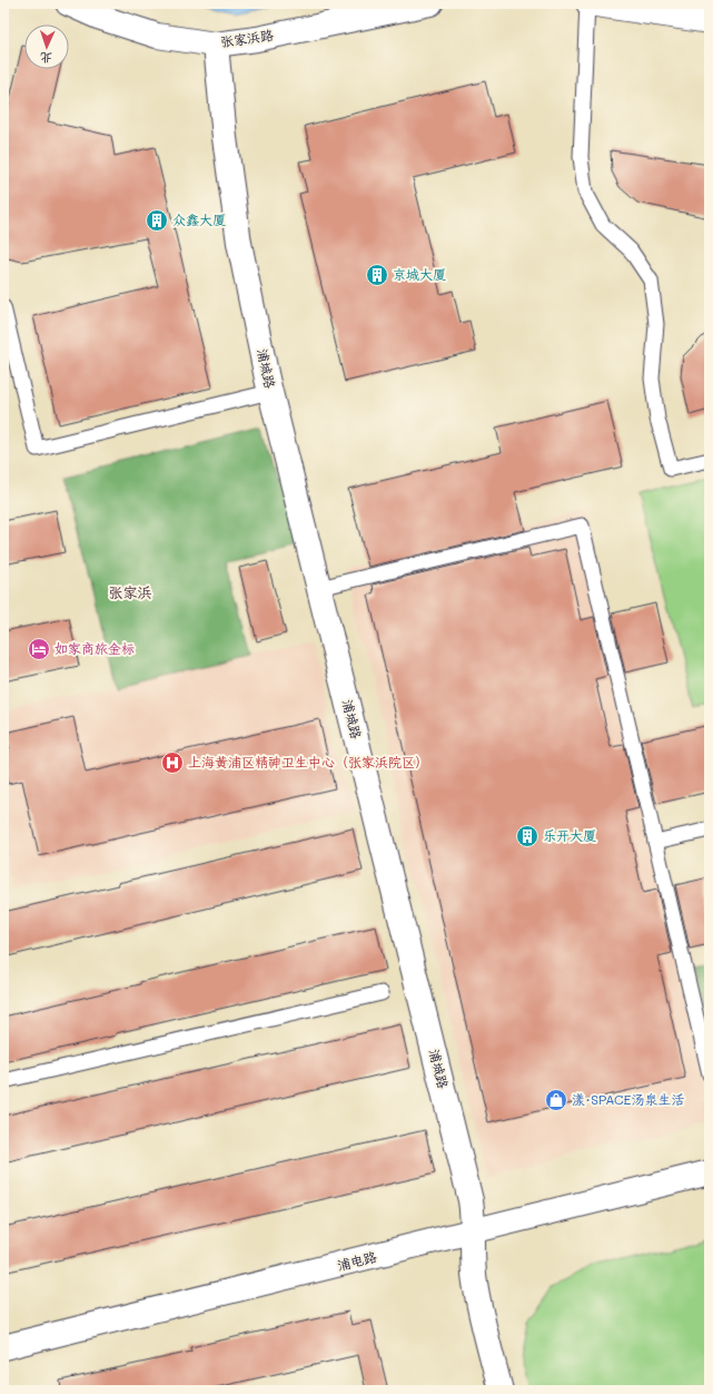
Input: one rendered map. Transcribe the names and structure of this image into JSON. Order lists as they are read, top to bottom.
{
  "streets": {
    "street": ["张家浜路", "浦城路", "浦电路"]
  },
  "crossings": [
    ["张家浜路", "浦城路"],
    ["浦城路", "浦电路"]
  ],
  "districts": ["张家浜"],
  "places": {
    "building": ["众鑫大厦", "京城大厦", "乐开大厦"],
    "hotel": ["如家商旅金标"],
    "hospital": ["上海黄浦区精神卫生中心（张家浜院区）"],
    "shop": ["漾·SPACE汤泉生活"]
  },
  "north": "bottom"
}
